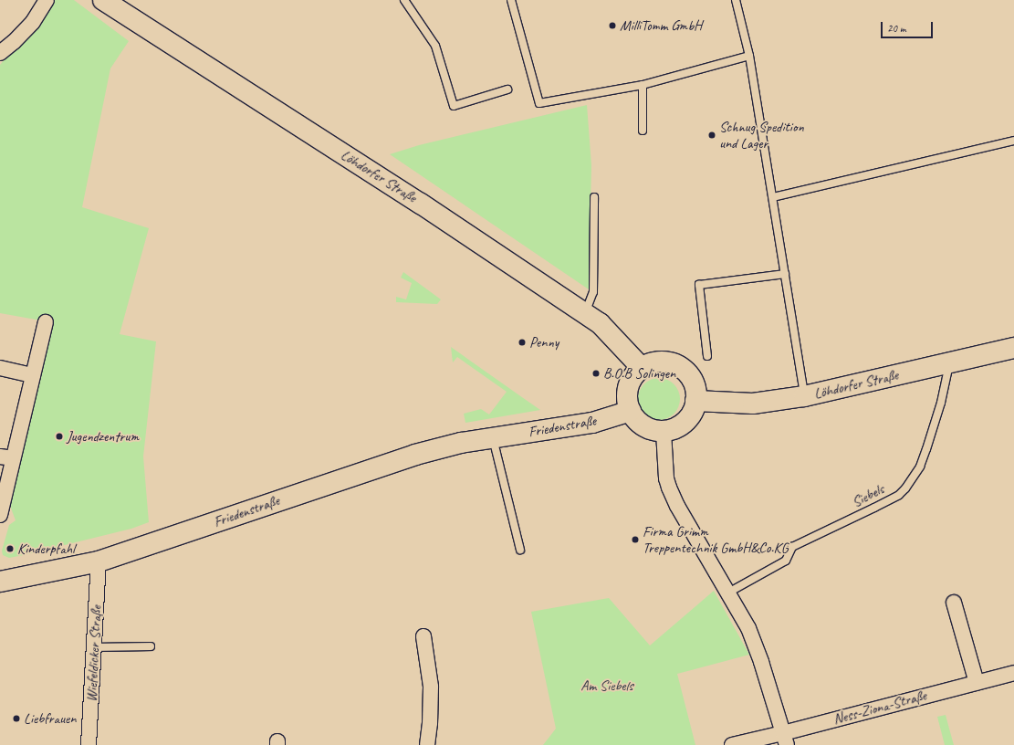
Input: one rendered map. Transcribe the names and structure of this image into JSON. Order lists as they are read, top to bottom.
{
  "streets": {
    "main road": ["Löhdorfer Straße", "Friedenstraße"],
    "street": ["Wiefeldicker Straße", "Ness-Ziona-Straße"],
    "lane": ["Siebels"]
  },
  "crossings": [
    ["Löhdorfer Straße", "Friedenstraße"],
    ["Löhdorfer Straße", "Siebels"],
    ["Friedenstraße", "Wiefeldicker Straße"]
  ],
  "parks": ["Am Siebels"],
  "places": [
    "MilliTomm GmbH",
    "Schnug Spedition und Lager",
    "Penny",
    "B.O.B Solingen",
    "Jugendzentrum",
    "Firma Grimm Treppentechnik GmbH&Co.KG",
    "Kinderpfahl",
    "Liebfrauen"
  ],
  "scale_bar": "20 m"
}
